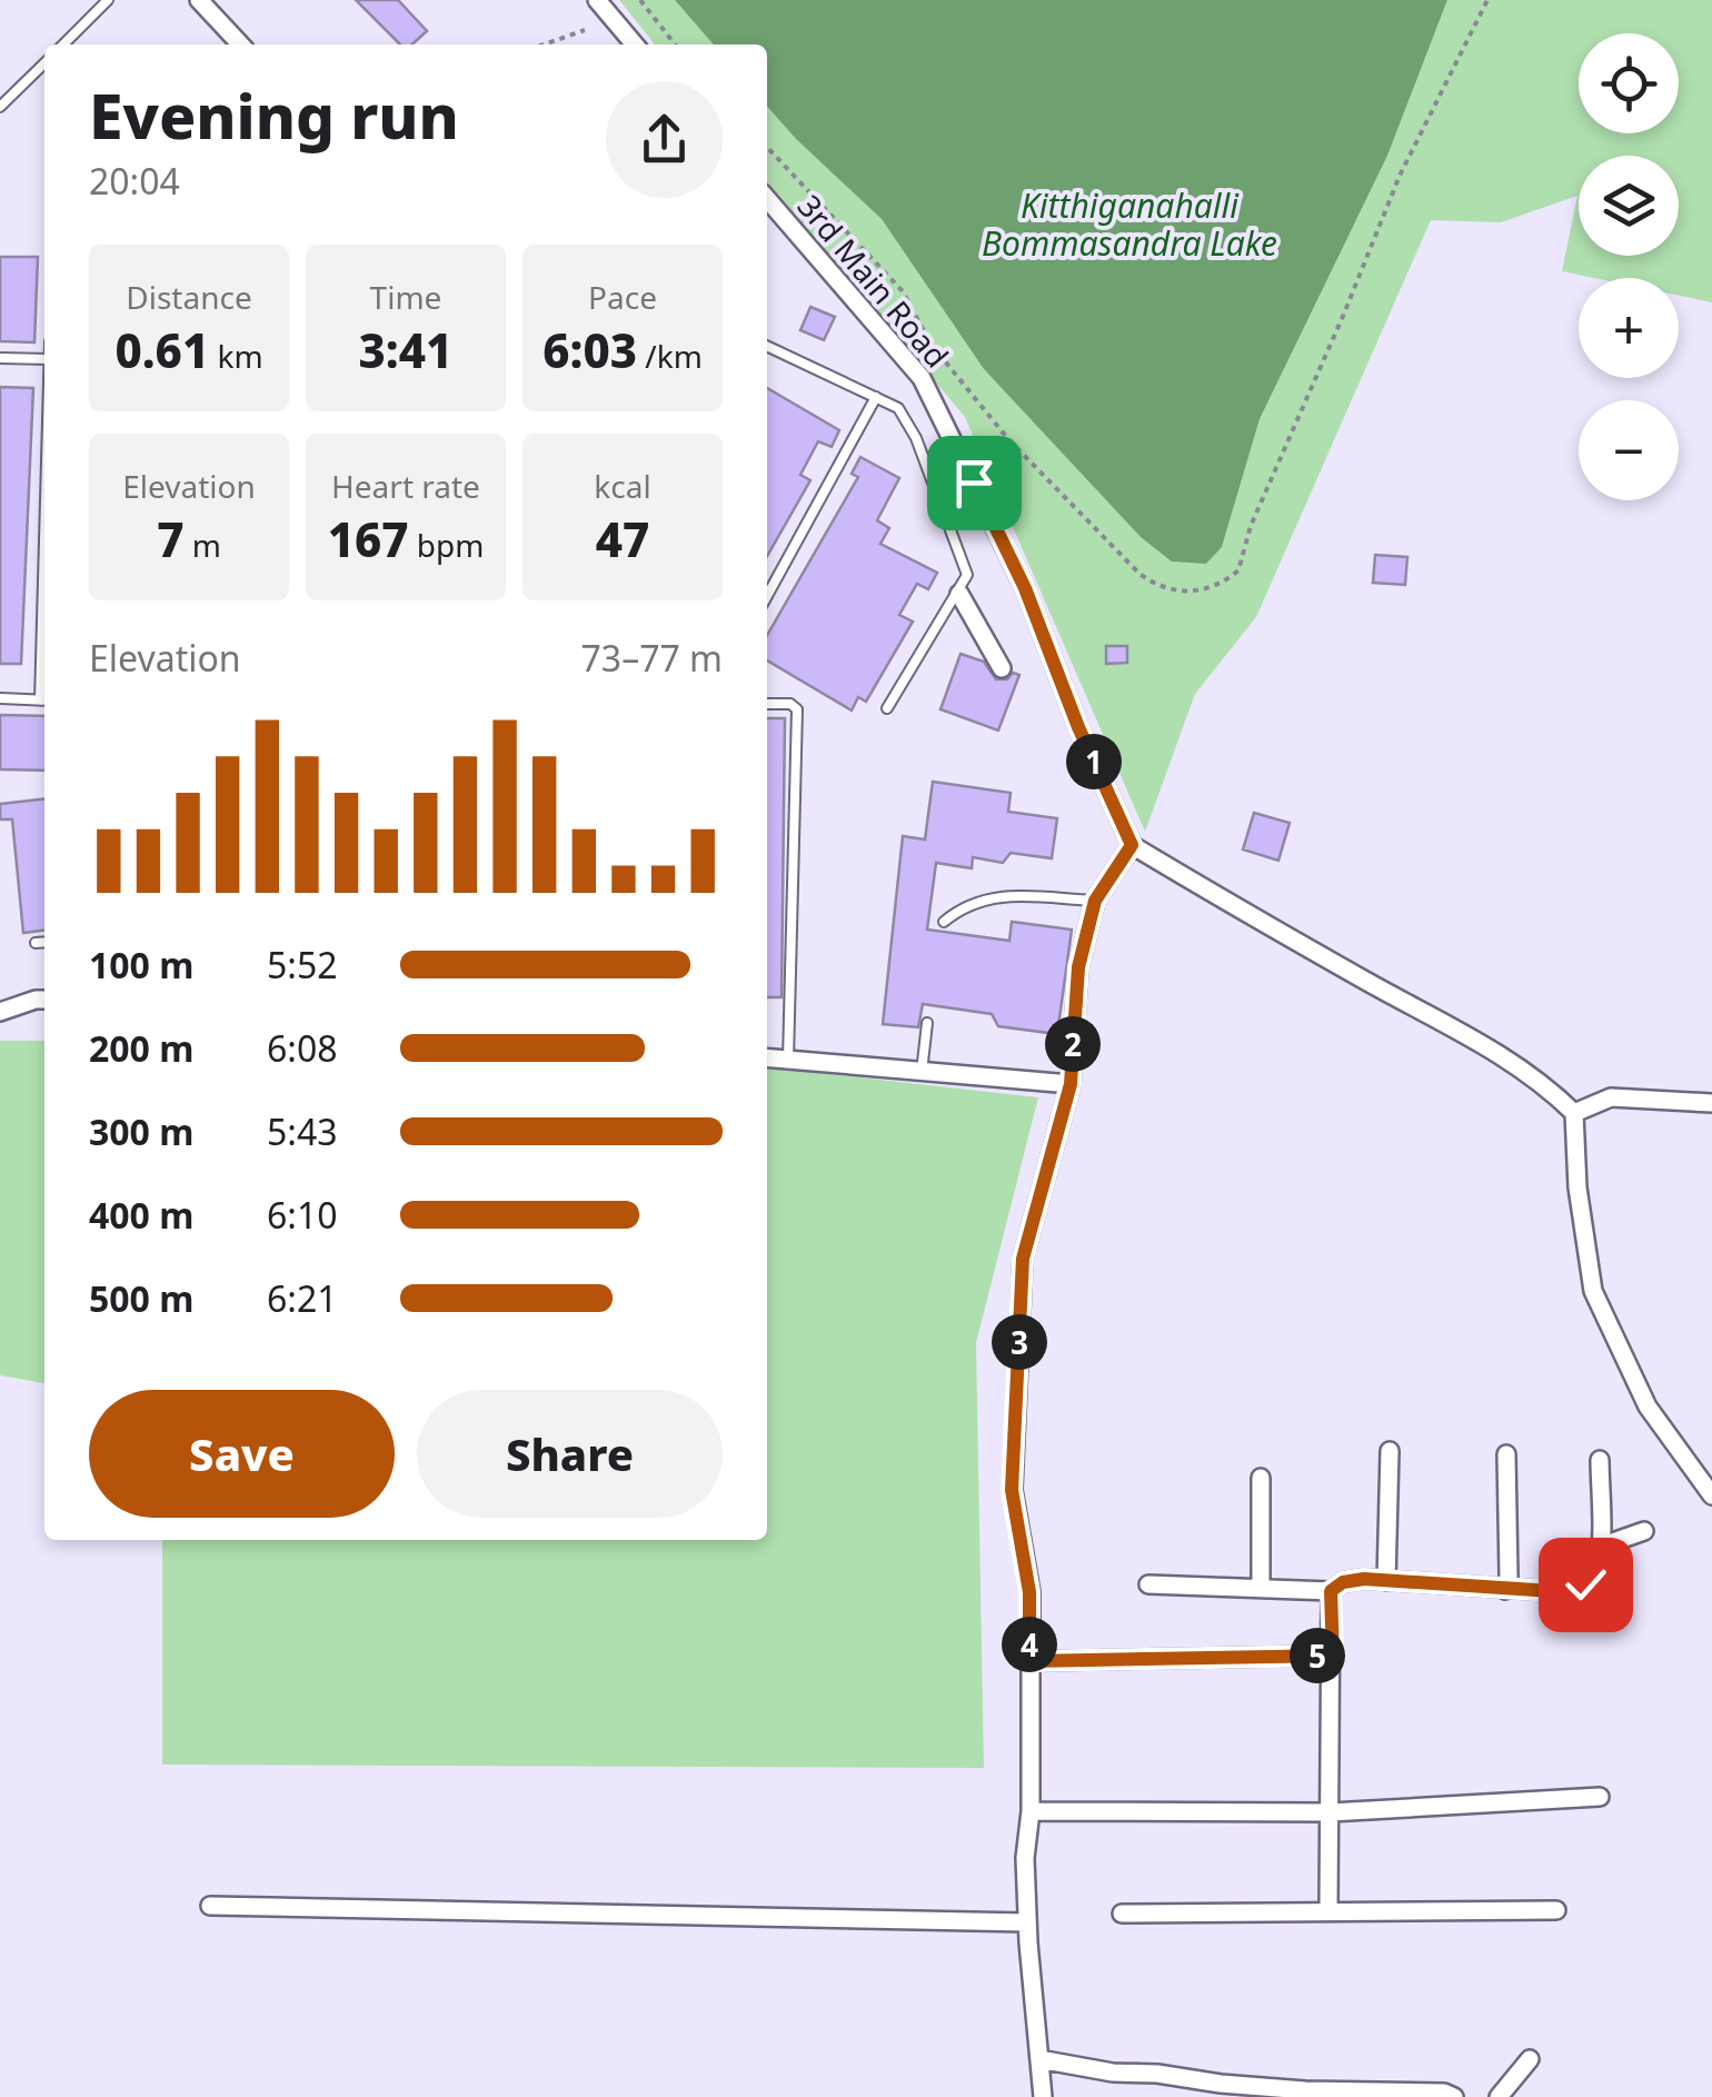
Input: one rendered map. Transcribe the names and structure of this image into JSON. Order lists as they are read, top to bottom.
{
  "streets": {
    "street": ["3rd Main Road"]
  },
  "water": ["Kitthiganahalli Bommasandra Lake"],
  "page": {
    "map_buttons": ["+", "−"],
    "heading": ["Evening run", "20:04"],
    "stats": [
      ["Distance", "0.61 km"],
      ["Time", "3:41"],
      ["Pace", "6:03 /km"],
      ["Elevation", "7 m"],
      ["Heart rate", "167 bpm"],
      ["kcal", "47"]
    ],
    "chart": ["Elevation", "73–77 m"],
    "pins": [
      "1",
      "2",
      "3",
      "4",
      "5"
    ],
    "list": [
      {
        "name": "100 m",
        "note": "5:52"
      },
      {
        "name": "200 m",
        "note": "6:08"
      },
      {
        "name": "300 m",
        "note": "5:43"
      },
      {
        "name": "400 m",
        "note": "6:10"
      },
      {
        "name": "500 m",
        "note": "6:21"
      }
    ],
    "buttons": ["Save", "Share"]
  }
}
